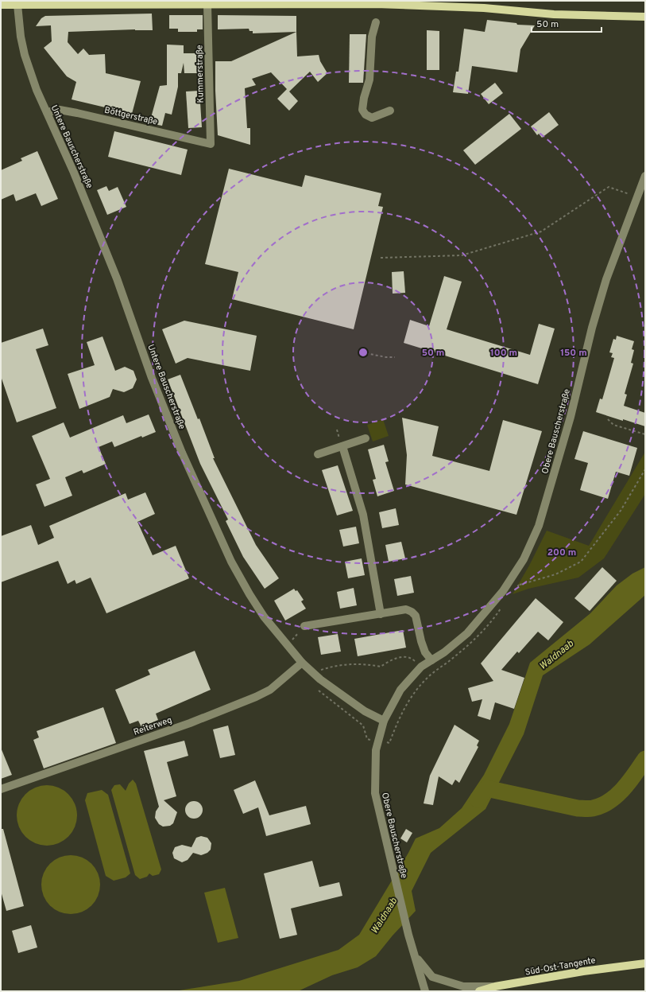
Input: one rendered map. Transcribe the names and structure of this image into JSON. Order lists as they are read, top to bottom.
{
  "streets": {
    "main road": ["Süd-Ost-Tangente"],
    "street": [
      "Kummerstraße",
      "Böttgerstraße",
      "Untere Bauscherstraße",
      "Obere Bauscherstraße",
      "Reiterweg"
    ]
  },
  "crossings": [
    ["Kummerstraße", "Böttgerstraße"],
    ["Böttgerstraße", "Untere Bauscherstraße"],
    ["Untere Bauscherstraße", "Obere Bauscherstraße"],
    ["Untere Bauscherstraße", "Reiterweg"]
  ],
  "water": ["Waldnaab"],
  "scale_bar": "50 m",
  "rings": [
    "50 m",
    "100 m",
    "150 m",
    "200 m"
  ]
}
